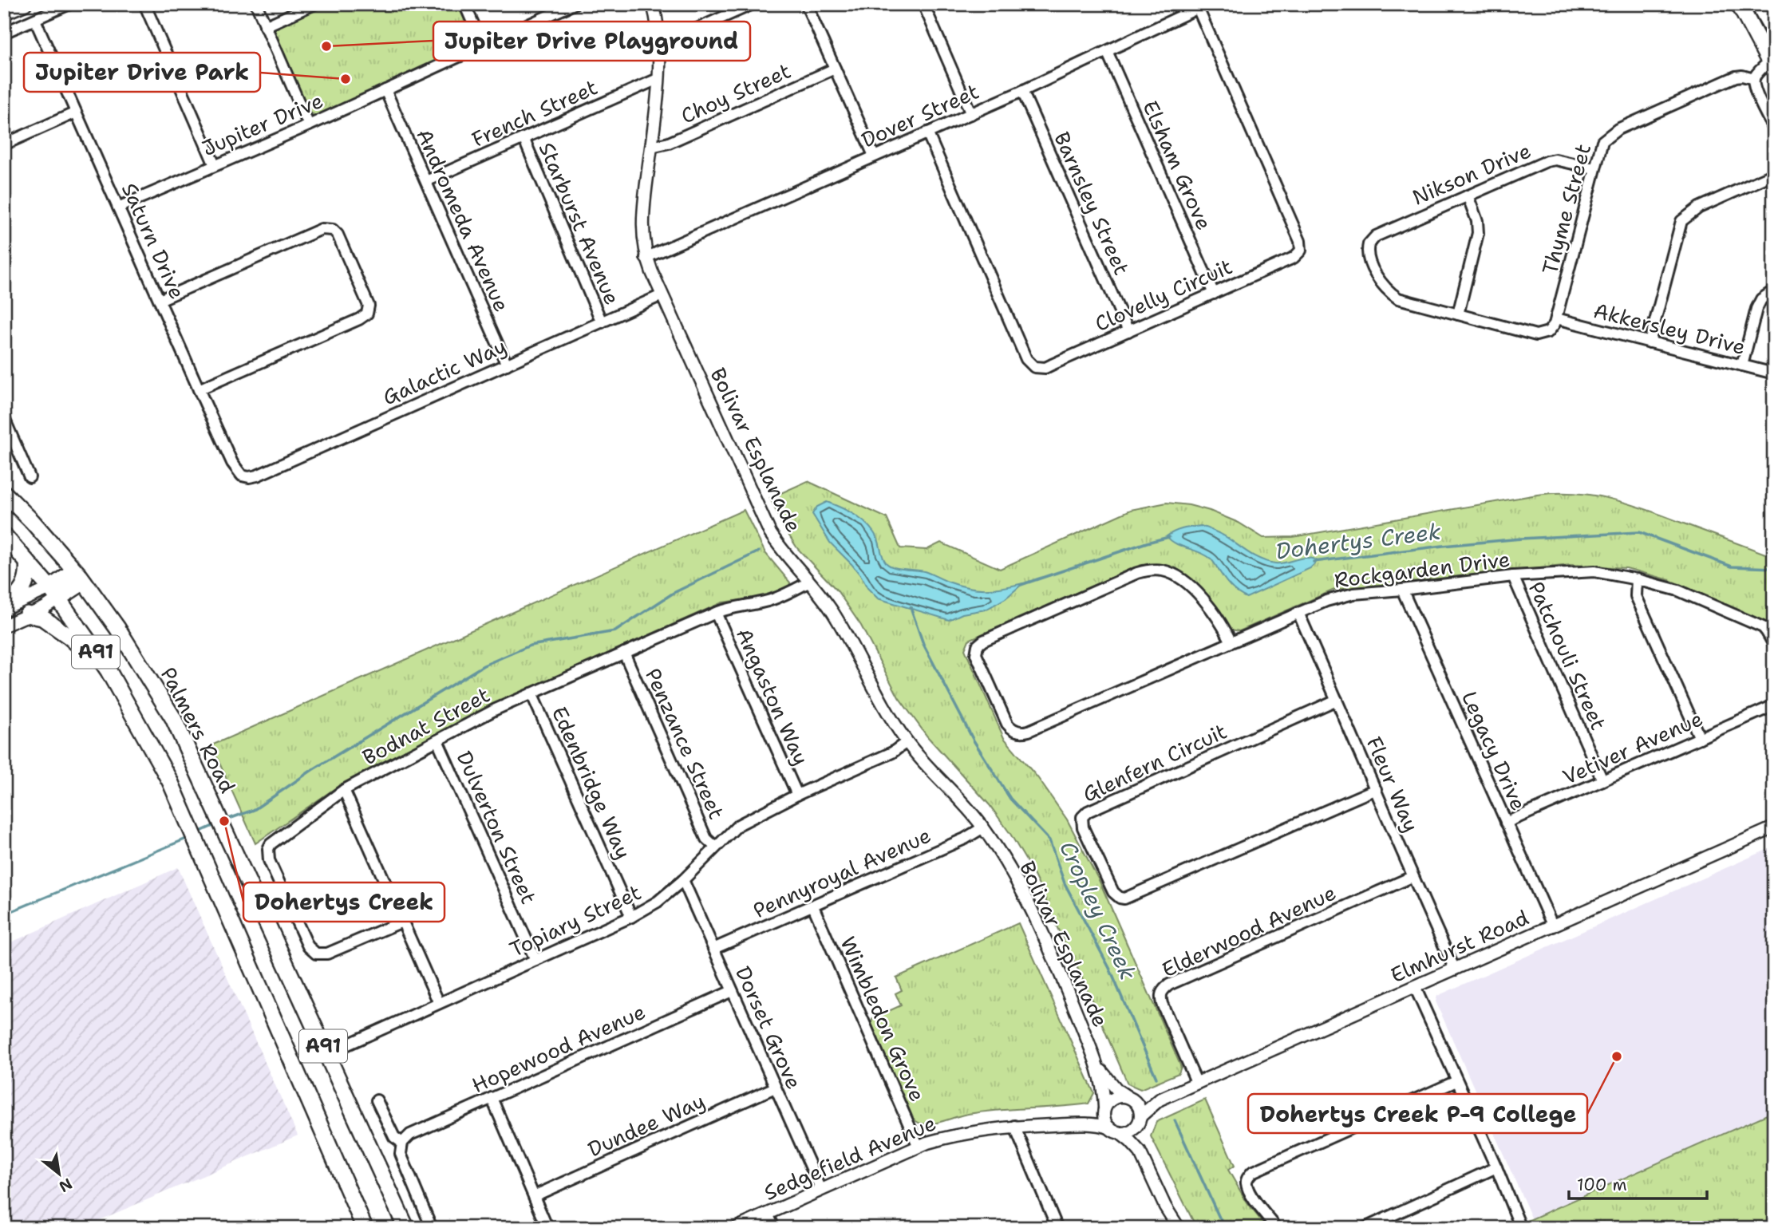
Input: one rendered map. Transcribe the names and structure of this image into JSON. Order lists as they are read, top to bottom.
{
  "streets": {
    "highway": ["A91", "Palmers Road"],
    "street": [
      "Choy Street",
      "French Street",
      "Dover Street",
      "Jupiter Drive",
      "Elsham Grove",
      "Nikson Drive",
      "Barnsley Street",
      "Thyme Street",
      "Andromeda Avenue",
      "Starburst Avenue",
      "Saturn Drive",
      "Clovelly Circuit",
      "Akkersley Drive",
      "Galactic Way",
      "Bolivar Esplanade",
      "Rockgarden Drive",
      "Patchouli Street",
      "Angaston Way",
      "Bodnat Street",
      "Penzance Street",
      "Vetiver Avenue",
      "Legacy Drive",
      "Glenfern Circuit",
      "Edenbridge Way",
      "Fleur Way",
      "Dulverton Street",
      "Pennyroyal Avenue",
      "Topiary Street",
      "Elderwood Avenue",
      "Elmhurst Road",
      "Wimbledon Grove",
      "Dorset Grove",
      "Hopewood Avenue",
      "Dundee Way",
      "Sedgefield Avenue"
    ]
  },
  "crossings": [
    ["Choy Street", "Bolivar Esplanade"],
    ["French Street", "Andromeda Avenue"],
    ["French Street", "Starburst Avenue"],
    ["French Street", "Bolivar Esplanade"],
    ["Dover Street", "Elsham Grove"],
    ["Dover Street", "Barnsley Street"],
    ["Dover Street", "Clovelly Circuit"],
    ["Dover Street", "Bolivar Esplanade"],
    ["Jupiter Drive", "Andromeda Avenue"],
    ["Jupiter Drive", "Saturn Drive"],
    ["Elsham Grove", "Clovelly Circuit"],
    ["Nikson Drive", "Thyme Street"],
    ["Barnsley Street", "Clovelly Circuit"],
    ["Thyme Street", "Akkersley Drive"],
    ["Andromeda Avenue", "Galactic Way"],
    ["Starburst Avenue", "Galactic Way"],
    ["Saturn Drive", "Galactic Way"],
    ["Galactic Way", "Bolivar Esplanade"],
    ["Bolivar Esplanade", "Bodnat Street"],
    ["Bolivar Esplanade", "Pennyroyal Avenue"],
    ["Bolivar Esplanade", "Topiary Street"],
    ["Bolivar Esplanade", "Elmhurst Road"],
    ["Bolivar Esplanade", "Sedgefield Avenue"],
    ["Rockgarden Drive", "Patchouli Street"],
    ["Rockgarden Drive", "Legacy Drive"],
    ["Rockgarden Drive", "Fleur Way"],
    ["Patchouli Street", "Vetiver Avenue"],
    ["Angaston Way", "Bodnat Street"],
    ["Angaston Way", "Topiary Street"],
    ["Bodnat Street", "Penzance Street"],
    ["Bodnat Street", "Edenbridge Way"],
    ["Bodnat Street", "Dulverton Street"],
    ["Palmers Road", "Topiary Street"],
    ["Penzance Street", "Topiary Street"],
    ["Vetiver Avenue", "Legacy Drive"],
    ["Legacy Drive", "Elmhurst Road"],
    ["Glenfern Circuit", "Fleur Way"],
    ["Edenbridge Way", "Topiary Street"],
    ["Fleur Way", "Elderwood Avenue"],
    ["Fleur Way", "Elmhurst Road"],
    ["Dulverton Street", "Topiary Street"],
    ["Pennyroyal Avenue", "Wimbledon Grove"],
    ["Pennyroyal Avenue", "Dorset Grove"],
    ["Topiary Street", "Dorset Grove"],
    ["Elderwood Avenue", "Elmhurst Road"],
    ["Elmhurst Road", "Sedgefield Avenue"],
    ["Wimbledon Grove", "Sedgefield Avenue"],
    ["Dorset Grove", "Hopewood Avenue"],
    ["Dorset Grove", "Dundee Way"],
    ["Dorset Grove", "Sedgefield Avenue"]
  ],
  "water": ["Dohertys Creek", "Cropley Creek"],
  "places": [
    "Jupiter Drive Playground",
    "Jupiter Drive Park",
    "Dohertys Creek",
    "Dohertys Creek P-9 College"
  ],
  "scale_bar": "100 m",
  "north": "bottom right"
}
